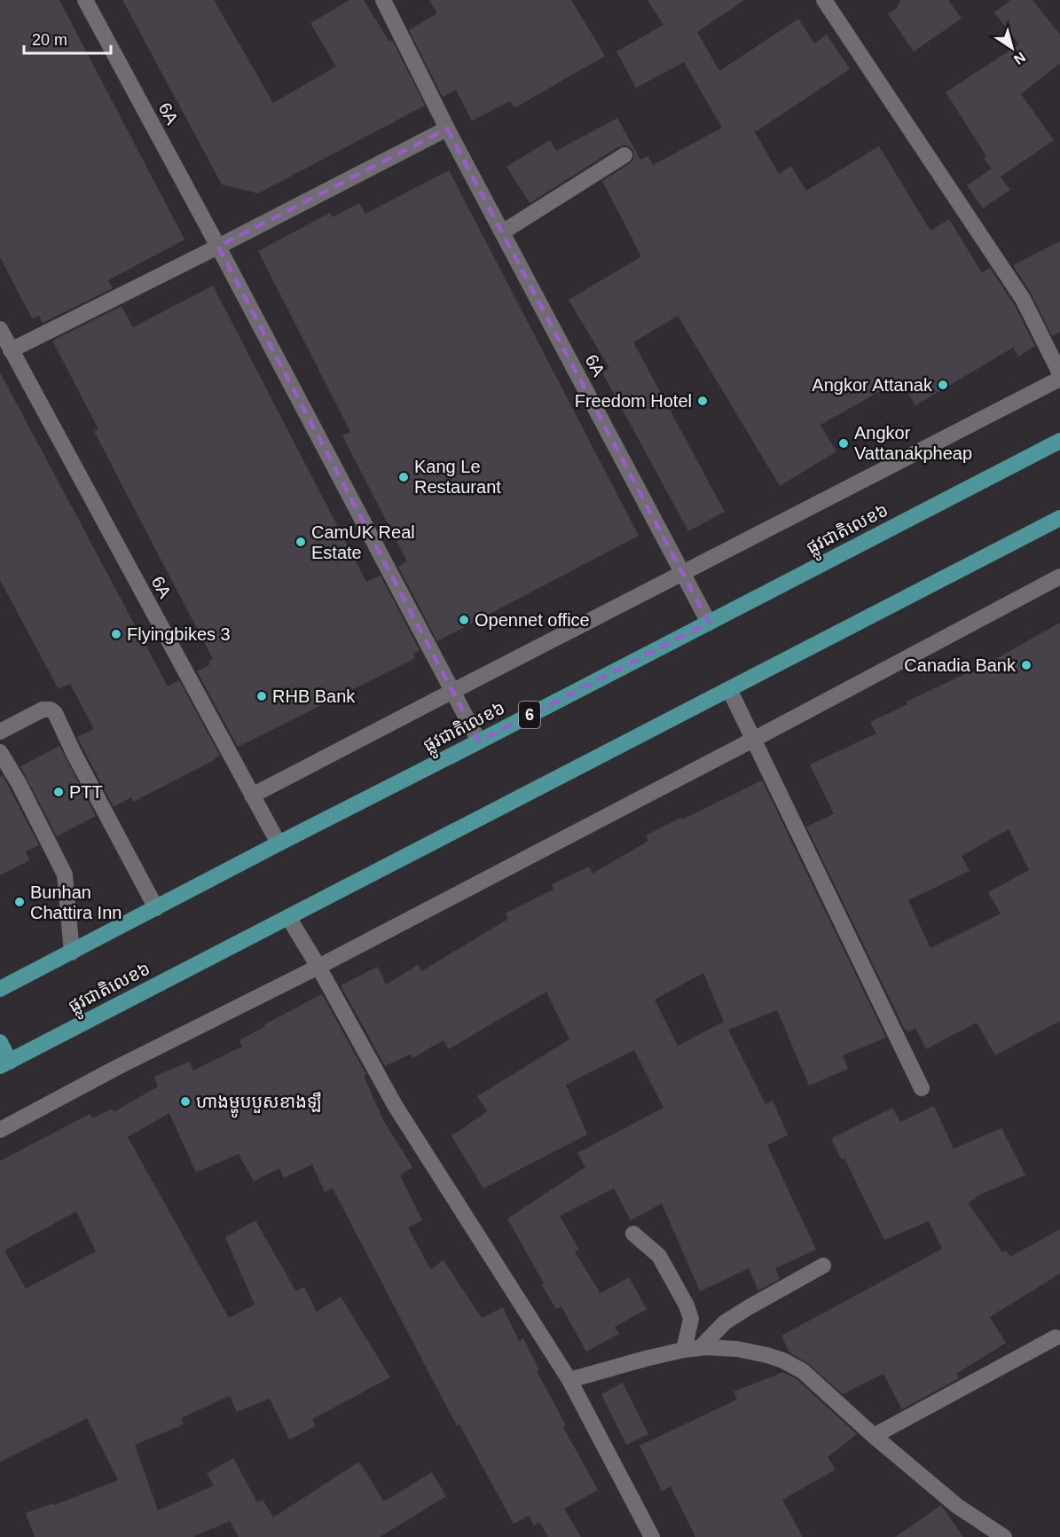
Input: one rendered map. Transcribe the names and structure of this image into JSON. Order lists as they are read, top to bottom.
{
  "streets": {
    "main road": ["ផ្លូវជាតិលេខ៦", "6"],
    "street": ["6A"]
  },
  "crossings": [
    ["6A", "ផ្លូវជាតិលេខ៦"]
  ],
  "places": [
    "Angkor Attanak",
    "Freedom Hotel",
    "Angkor Vattanakpheap",
    "Kang Le Restaurant",
    "CamUK Real Estate",
    "Opennet office",
    "Flyingbikes 3",
    "Canadia Bank",
    "RHB Bank",
    "PTT",
    "Bunhan Chattira Inn",
    "ហាងម្ហូបបួសខាងឡឹ"
  ],
  "scale_bar": "20 m",
  "north": "bottom right"
}
